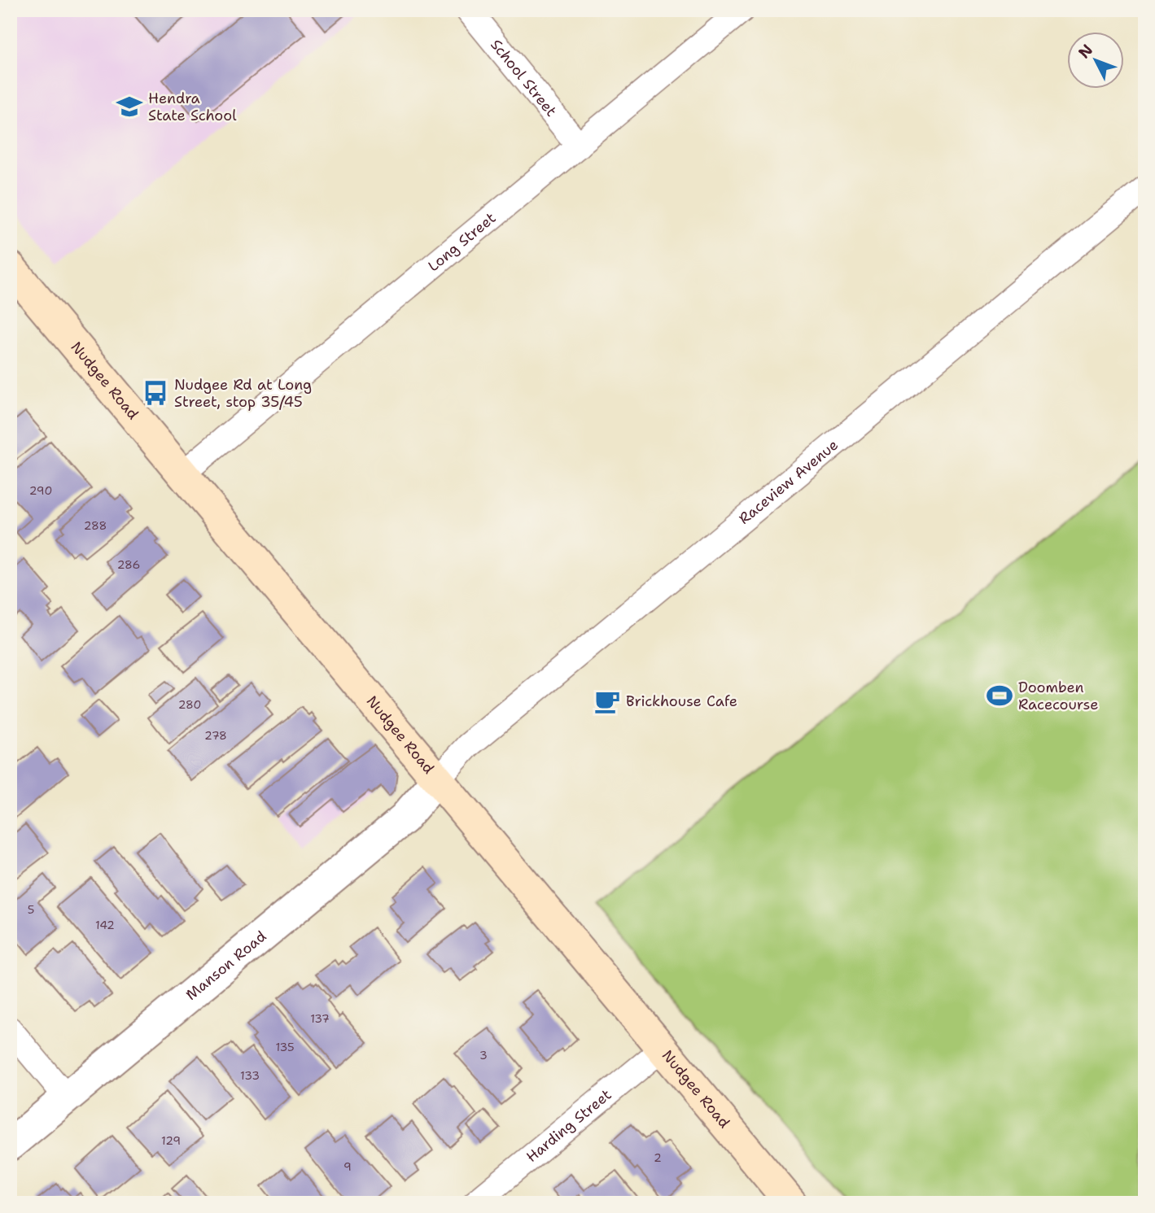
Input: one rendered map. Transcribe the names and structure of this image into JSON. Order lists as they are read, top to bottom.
{
  "streets": {
    "main road": ["Nudgee Road"],
    "street": [
      "School Street",
      "Long Street",
      "Raceview Avenue",
      "Manson Road",
      "Harding Street"
    ]
  },
  "crossings": [
    ["School Street", "Long Street"],
    ["Long Street", "Nudgee Road"],
    ["Nudgee Road", "Raceview Avenue"],
    ["Nudgee Road", "Manson Road"],
    ["Nudgee Road", "Harding Street"],
    ["Raceview Avenue", "Manson Road"]
  ],
  "places": {
    "school or university": ["Hendra State School"],
    "bus stop": ["Nudgee Rd at Long Street, stop 35/45"],
    "sports": ["Doomben Racecourse"],
    "cafe": ["Brickhouse Cafe"]
  },
  "house_numbers": [
    "290",
    "288",
    "286",
    "280",
    "278",
    "5",
    "142",
    "137",
    "135",
    "3",
    "133",
    "129",
    "2",
    "9"
  ],
  "north": "top left"
}
